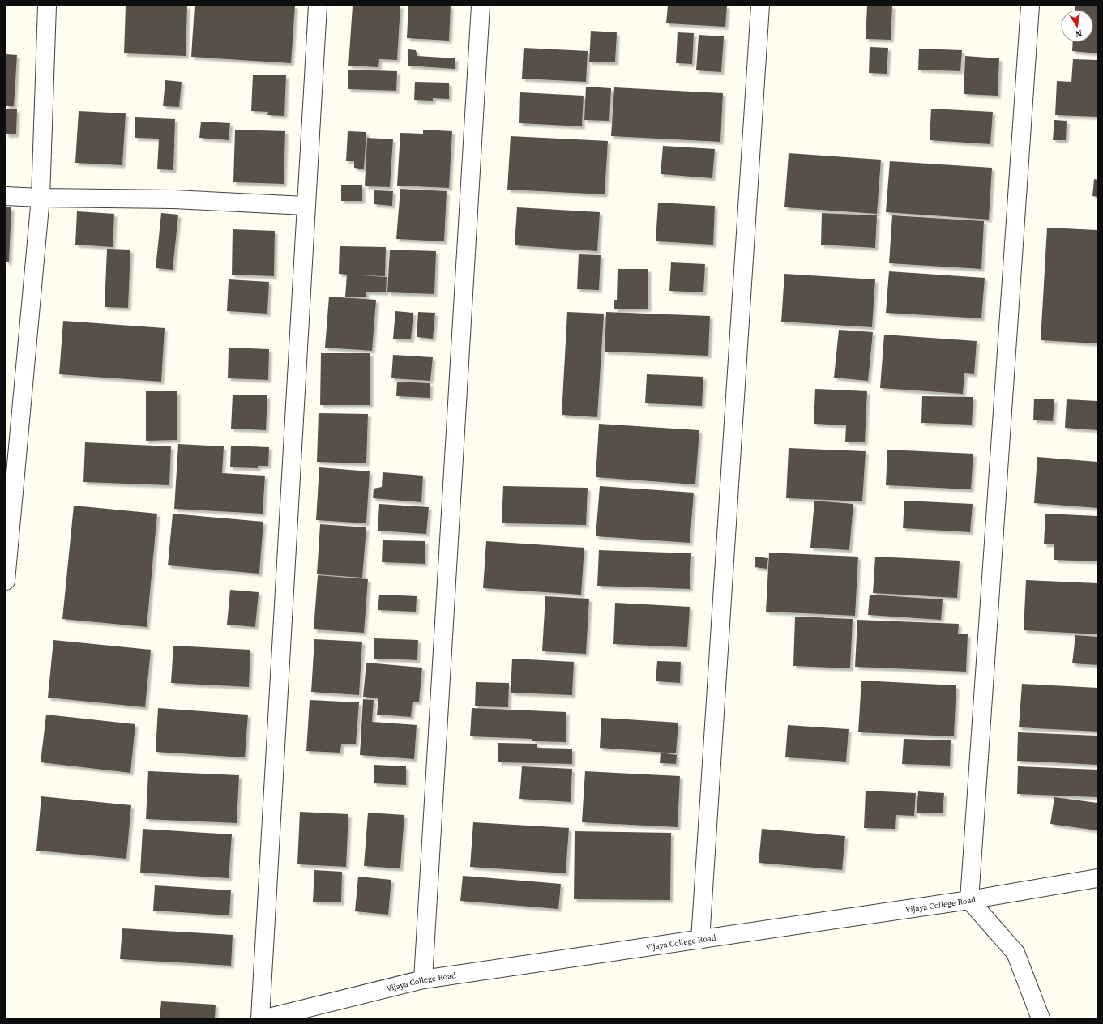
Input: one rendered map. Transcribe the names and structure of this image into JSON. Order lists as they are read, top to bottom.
{
  "streets": {
    "street": ["Vijaya College Road"]
  },
  "north": "bottom"
}
